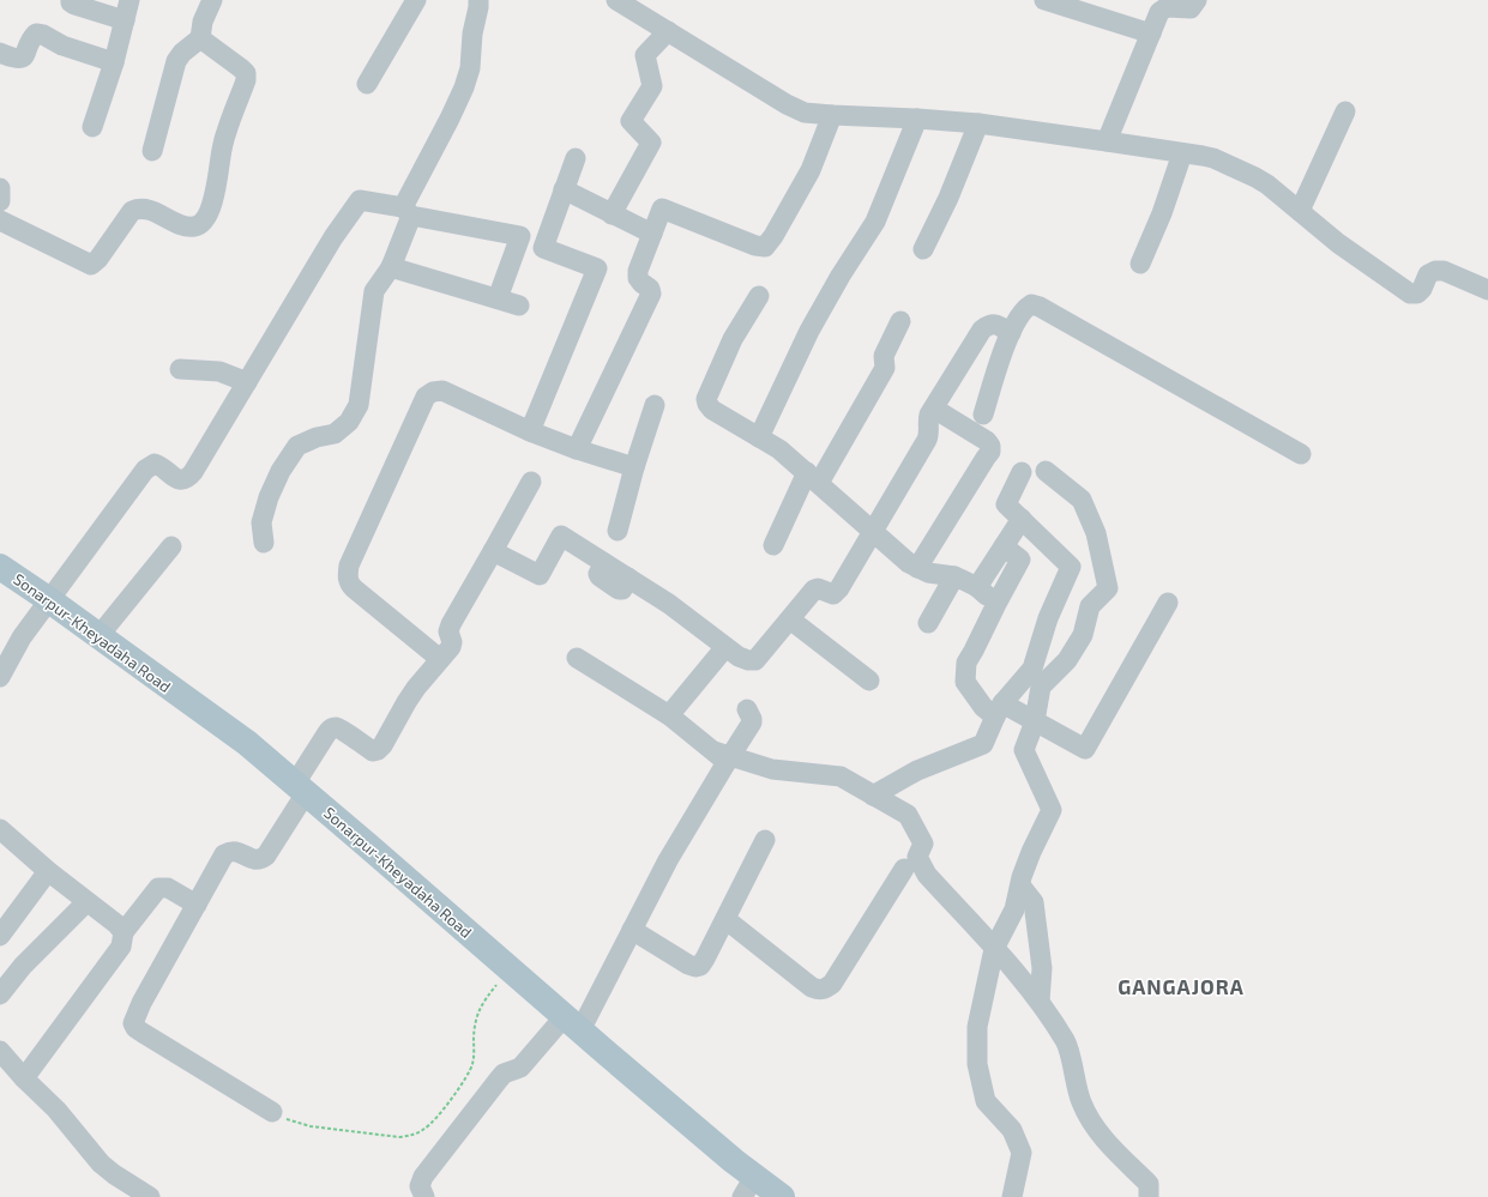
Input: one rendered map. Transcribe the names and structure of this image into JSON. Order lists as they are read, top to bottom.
{
  "streets": {
    "main road": ["Sonarpur-Kheyadaha Road"]
  },
  "districts": ["GANGAJORA"]
}
